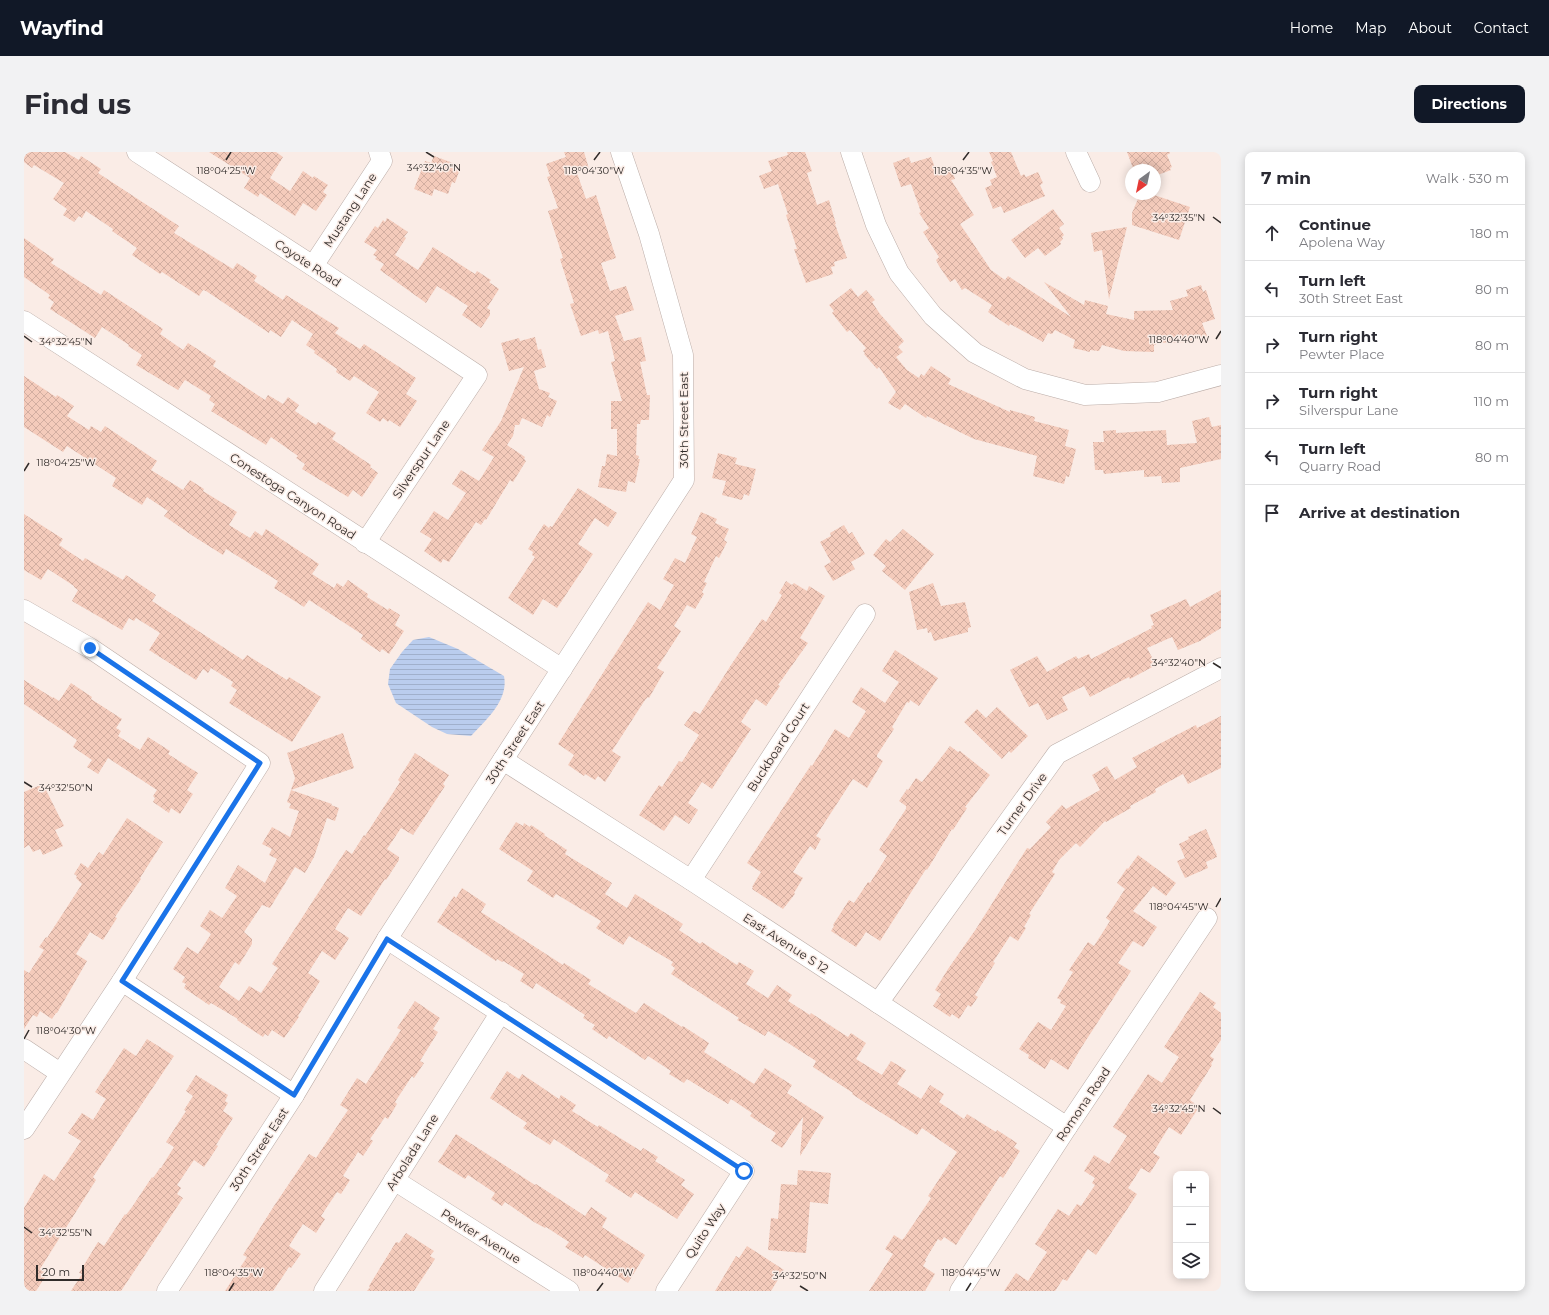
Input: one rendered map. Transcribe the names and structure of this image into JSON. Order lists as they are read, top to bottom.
{
  "streets": {
    "street": [
      "Mustang Lane",
      "Coyote Road",
      "30th Street East",
      "Silverspur Lane",
      "Conestoga Canyon Road",
      "Buckboard Court",
      "Turner Drive",
      "East Avenue S 12",
      "Romona Road",
      "Arbolada Lane",
      "Quito Way",
      "Pewter Avenue"
    ]
  },
  "crossings": [
    ["Mustang Lane", "Coyote Road"],
    ["Coyote Road", "Silverspur Lane"],
    ["30th Street East", "Conestoga Canyon Road"],
    ["30th Street East", "East Avenue S 12"],
    ["Silverspur Lane", "Conestoga Canyon Road"],
    ["Buckboard Court", "East Avenue S 12"],
    ["Turner Drive", "East Avenue S 12"],
    ["East Avenue S 12", "Romona Road"],
    ["Arbolada Lane", "Quito Way"],
    ["Arbolada Lane", "Pewter Avenue"]
  ],
  "scale_bar": "20 m",
  "north": "bottom left",
  "page": {
    "header": "Wayfind",
    "nav": [
      "Home",
      "Map",
      "About",
      "Contact"
    ],
    "buttons": "Directions",
    "title": "Find us",
    "heading": ["7 min", "Walk · 530 m"],
    "list": [
      ["Continue", "Apolena Way", "180 m"],
      ["Turn left", "30th Street East", "80 m"],
      ["Turn right", "Pewter Place", "80 m"],
      ["Turn right", "Silverspur Lane", "110 m"],
      ["Turn left", "Quarry Road", "80 m"],
      "Arrive at destination"
    ],
    "map_buttons": ["+", "−"],
    "scale": "20 m"
  },
  "coordinates": [
    "34°32'40\"N",
    "118°04'25\"W",
    "118°04'30\"W",
    "118°04'35\"W",
    "34°32'35\"N",
    "118°04'40\"W",
    "34°32'45\"N",
    "34°32'50\"N",
    "118°04'45\"W",
    "34°32'55\"N"
  ]
}
